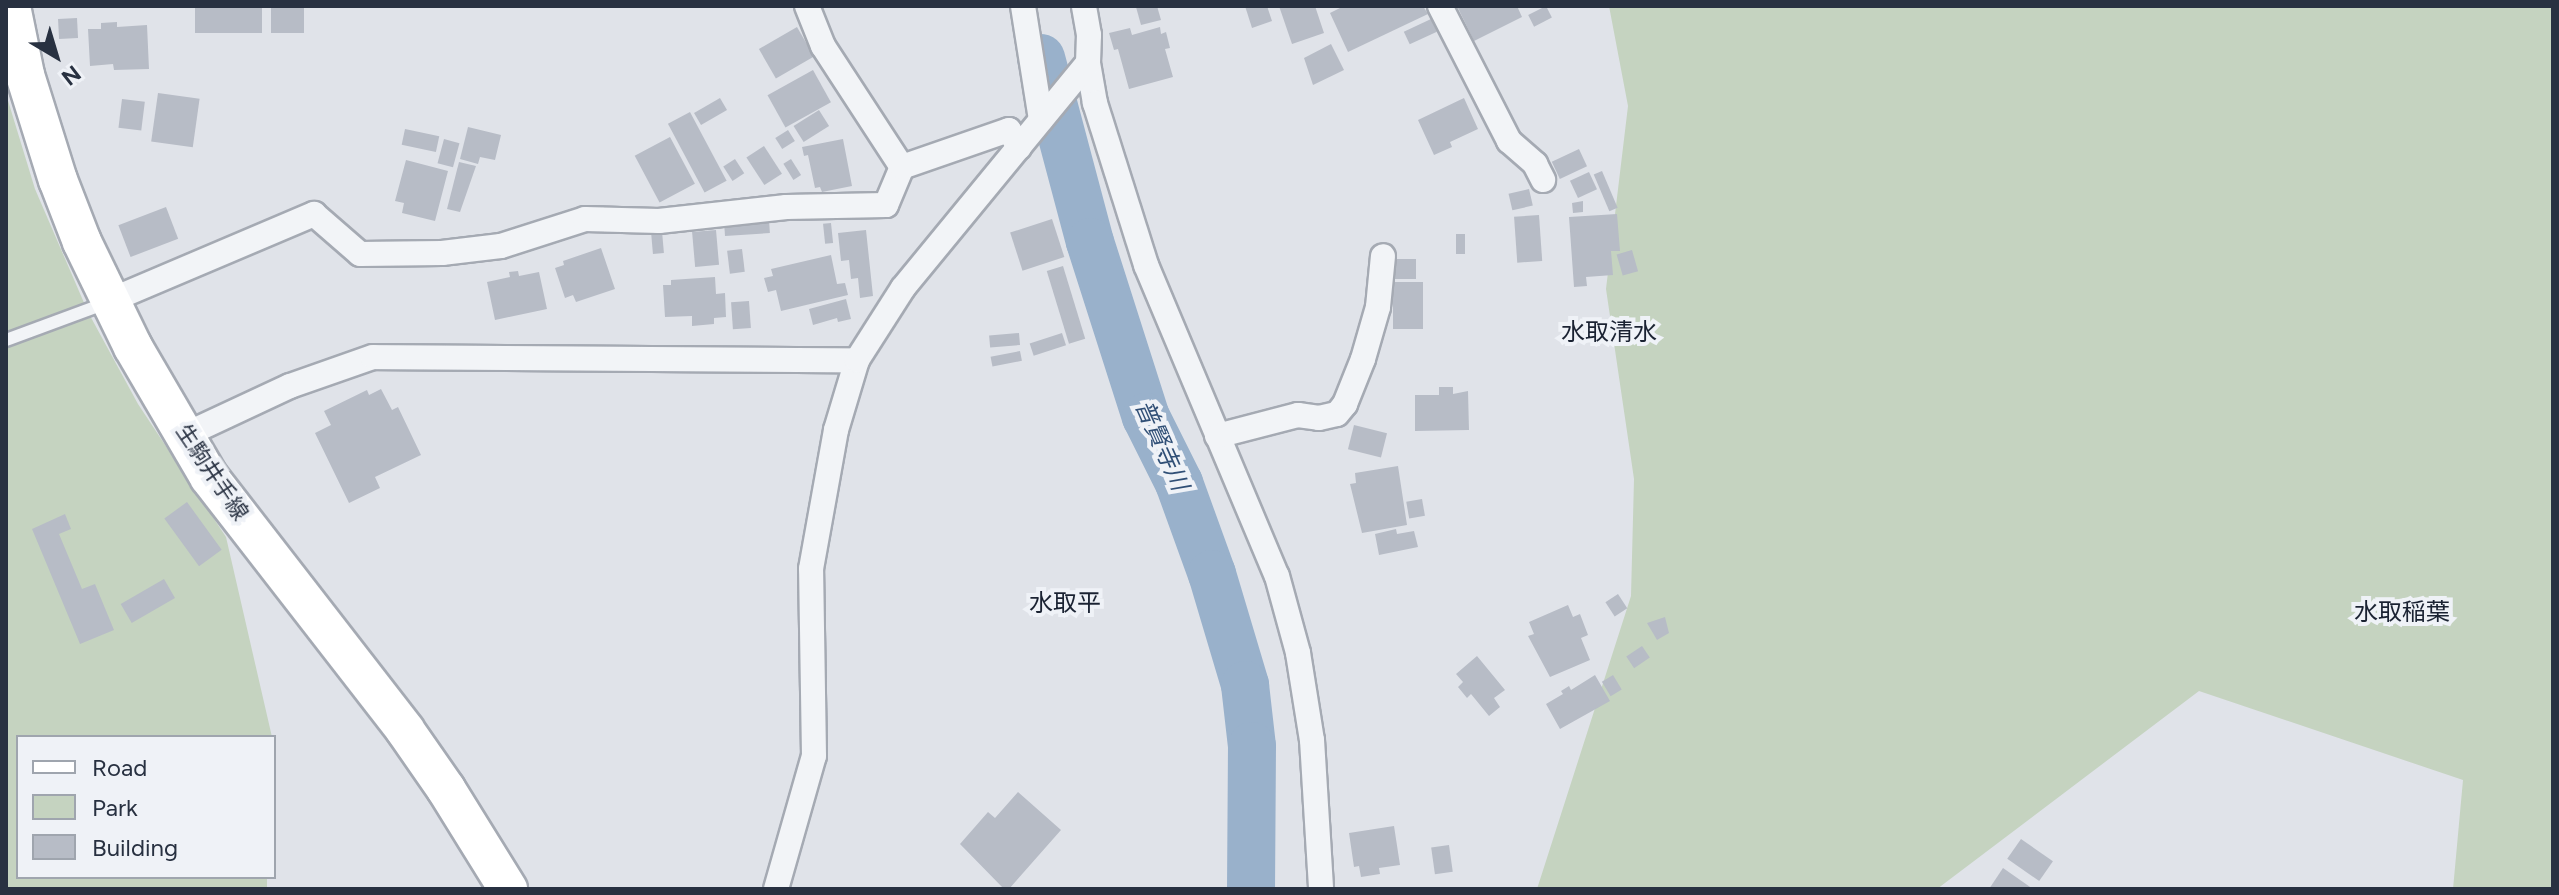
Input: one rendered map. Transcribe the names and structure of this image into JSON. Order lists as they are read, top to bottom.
{
  "streets": {
    "main road": ["生駒井手線"]
  },
  "districts": ["水取清水", "水取平", "水取稲葉"],
  "water": ["普賢寺川"],
  "legend": ["Road", "Park", "Building"],
  "north": "bottom right"
}
